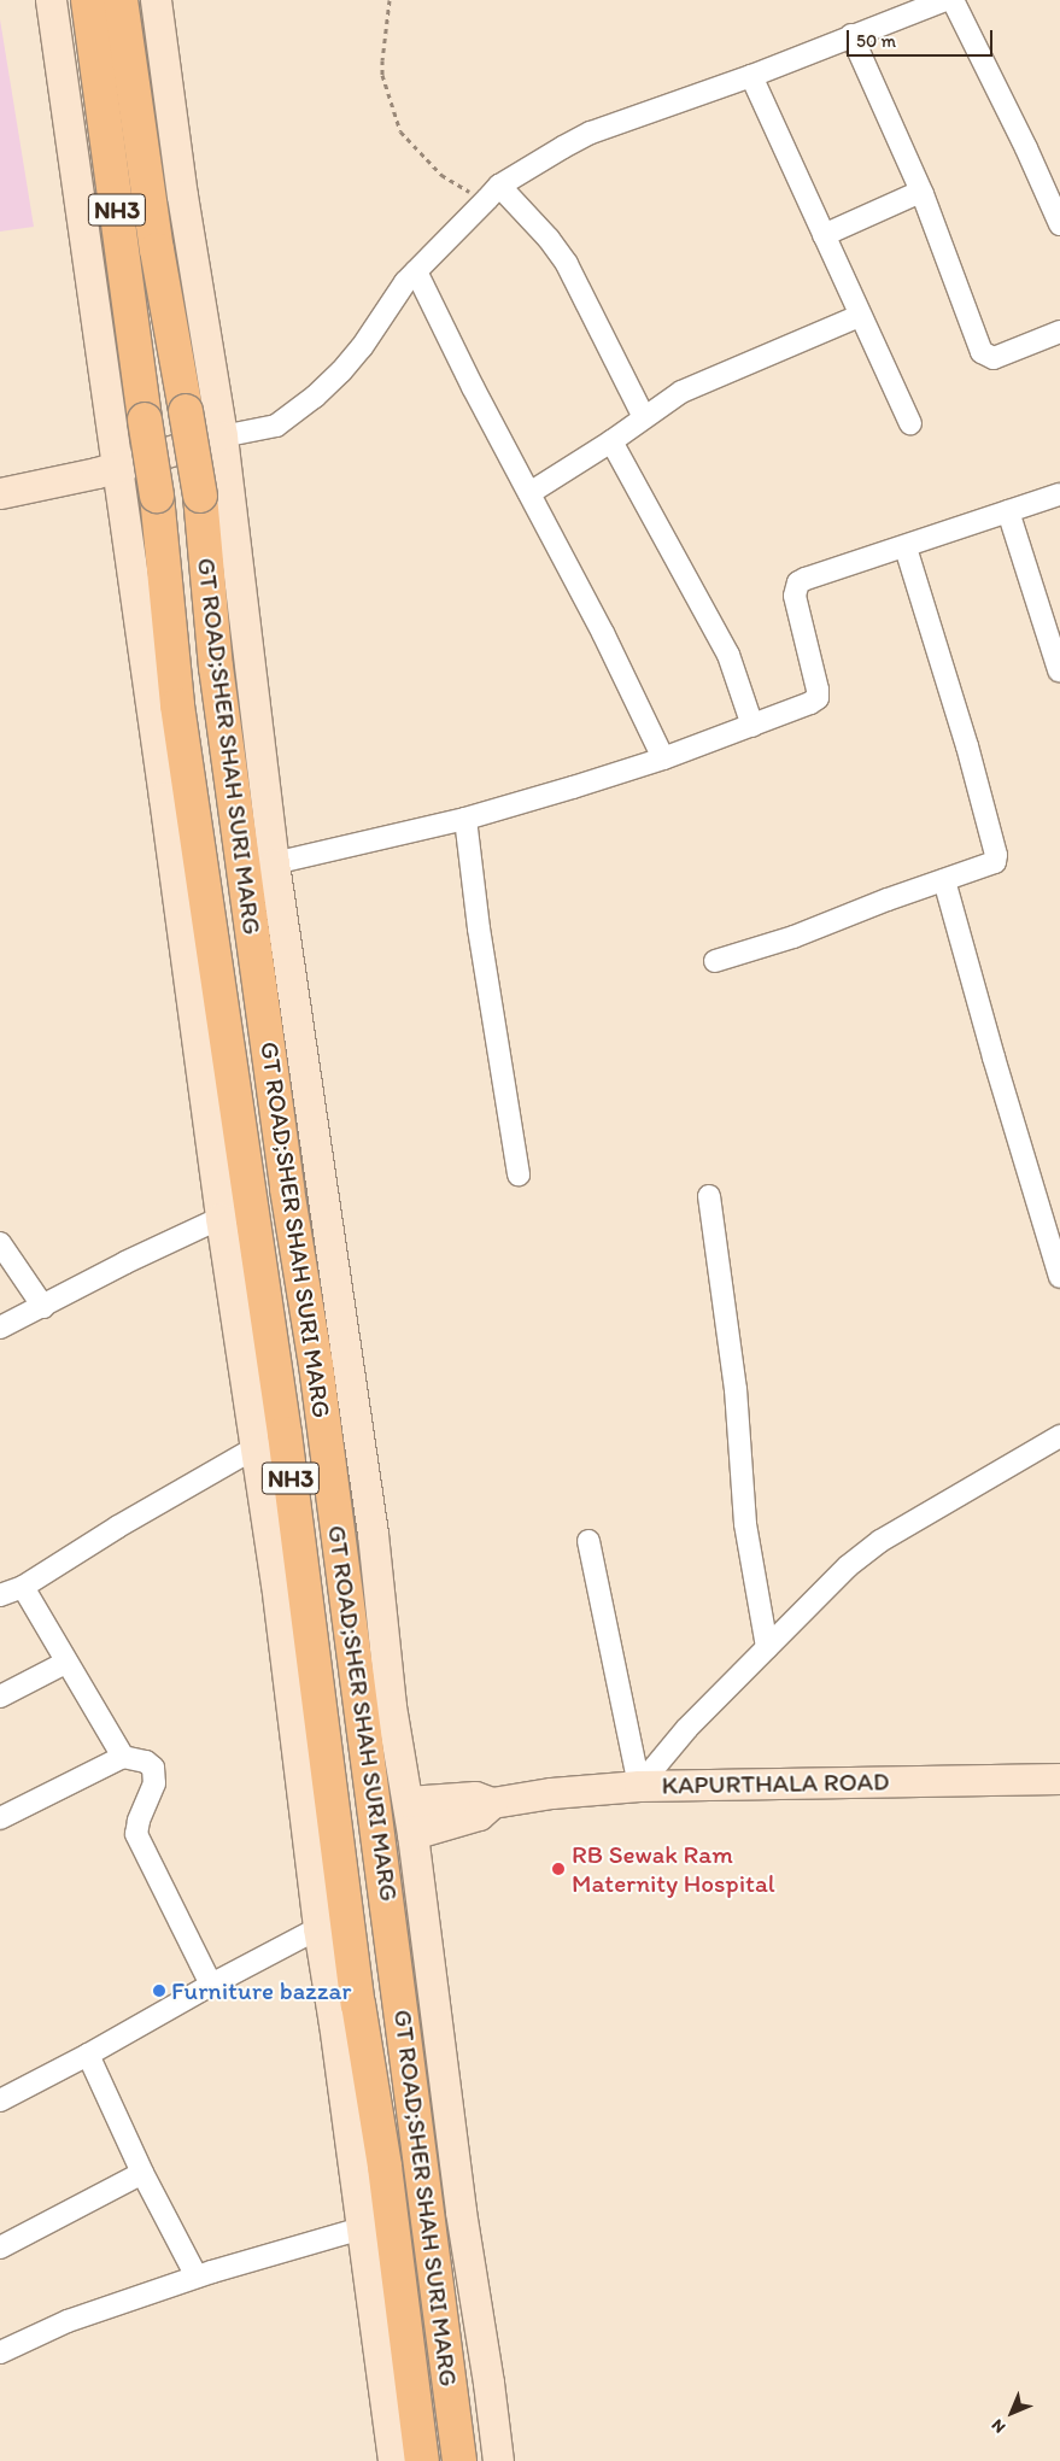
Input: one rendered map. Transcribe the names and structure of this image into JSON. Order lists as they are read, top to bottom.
{
  "streets": {
    "highway": ["NH3", "GT ROAD;SHER SHAH SURI MARG"],
    "main road": ["KAPURTHALA ROAD"]
  },
  "places": ["RB Sewak Ram Maternity Hospital", "Furniture bazzar"],
  "scale_bar": "50 m",
  "north": "bottom left"
}
